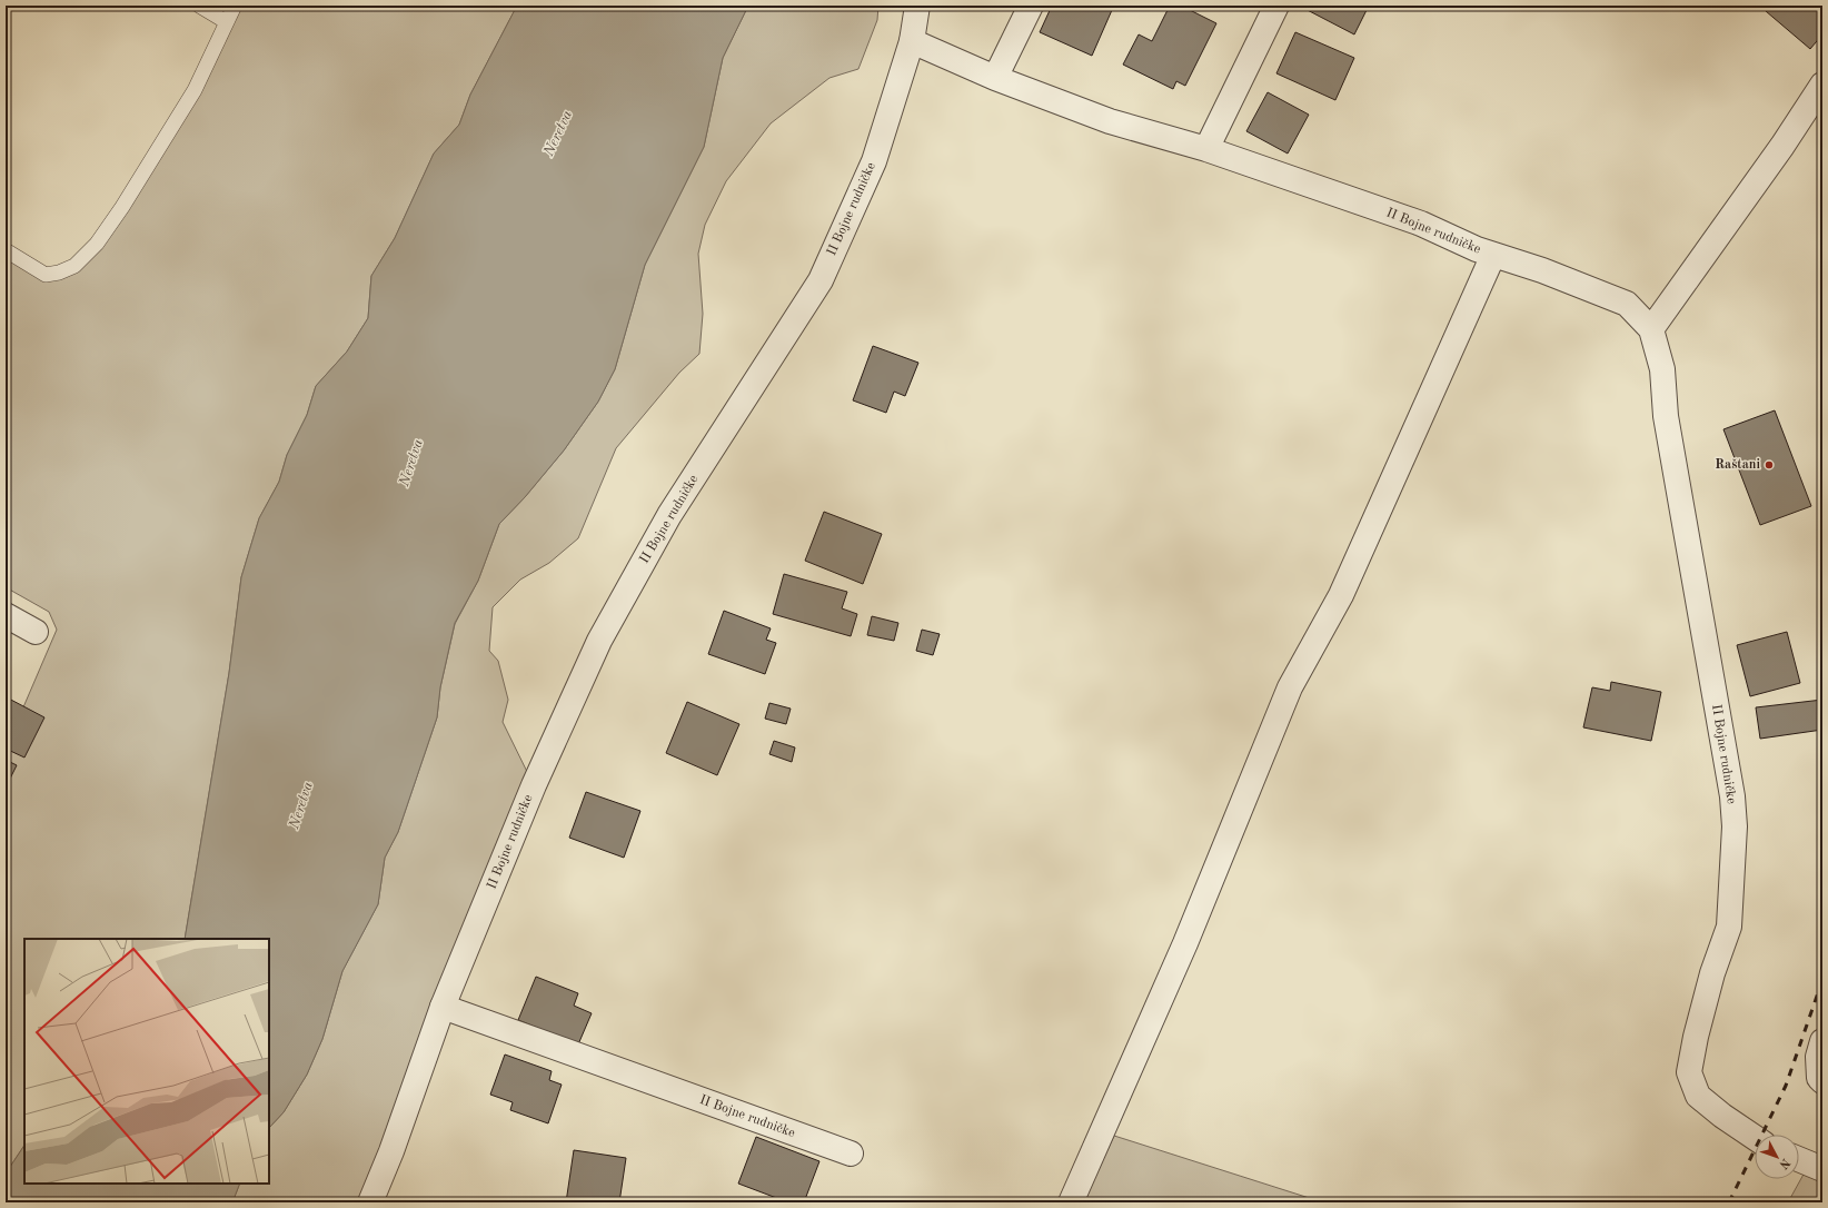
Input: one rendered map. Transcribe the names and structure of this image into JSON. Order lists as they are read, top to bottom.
{
  "streets": {
    "street": ["II Bojne rudničke"]
  },
  "water": ["Neretva"],
  "places": ["Raštani"],
  "north": "bottom right"
}
